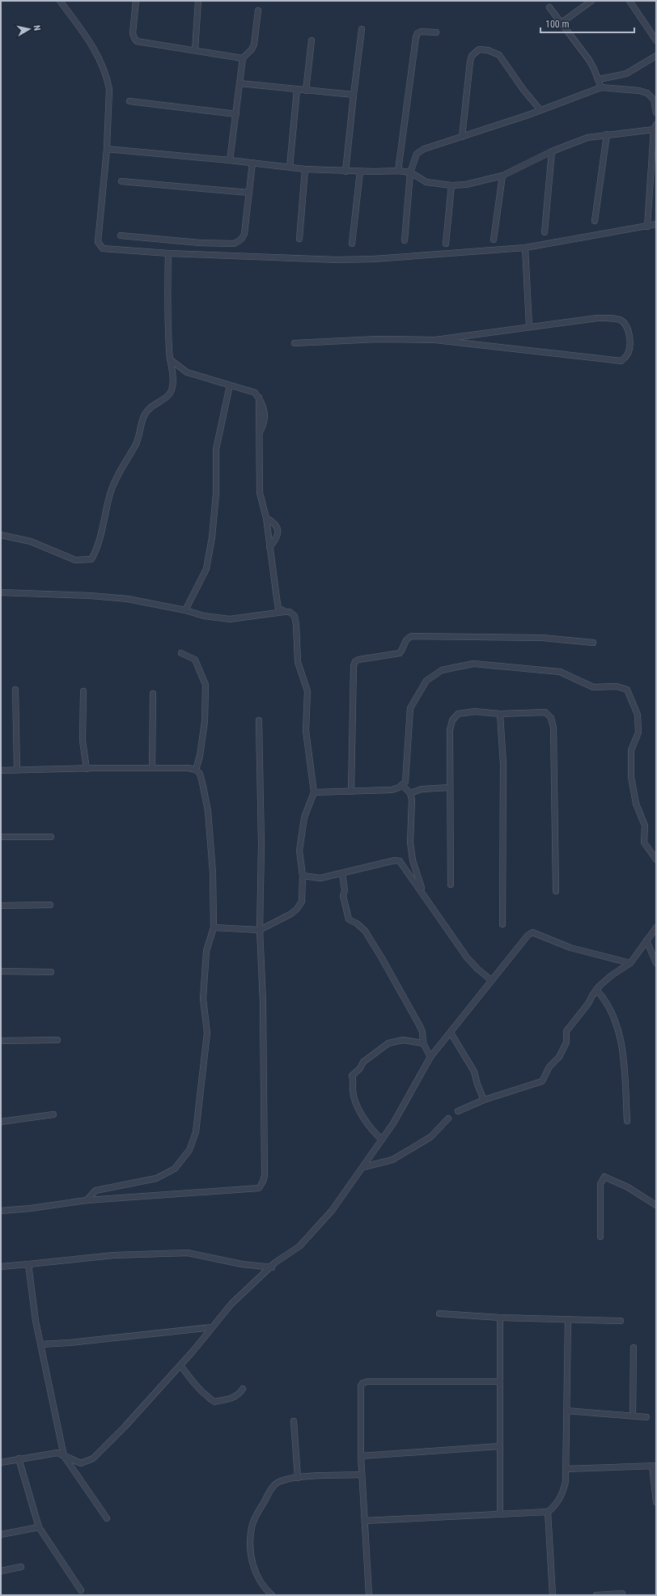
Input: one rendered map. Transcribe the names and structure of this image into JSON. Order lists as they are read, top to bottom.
{
  "scale_bar": "100 m",
  "north": "right"
}
